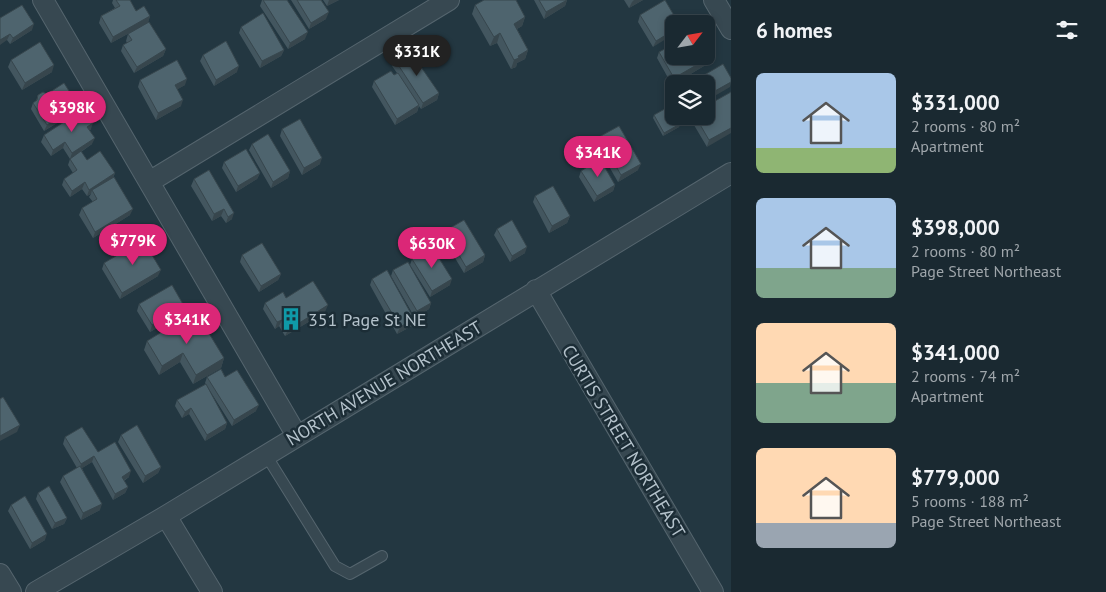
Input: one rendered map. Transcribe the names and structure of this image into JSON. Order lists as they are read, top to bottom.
{
  "streets": {
    "street": ["NORTH AVENUE NORTHEAST", "CURTIS STREET NORTHEAST"]
  },
  "crossings": [
    ["NORTH AVENUE NORTHEAST", "CURTIS STREET NORTHEAST"]
  ],
  "places": {
    "building": ["351 Page St NE"]
  },
  "north": "top right",
  "page": {
    "heading": "6 homes",
    "price": [
      "$331K",
      "$398K",
      "$341K",
      "$779K",
      "$630K",
      "$341K"
    ],
    "list": [
      {
        "name": "$331,000",
        "note": "2 rooms · 80 m² · Apartment"
      },
      {
        "name": "$398,000",
        "note": "2 rooms · 80 m² · Page Street Northeast"
      },
      {
        "name": "$341,000",
        "note": "2 rooms · 74 m² · Apartment"
      },
      {
        "name": "$779,000",
        "note": "5 rooms · 188 m² · Page Street Northeast"
      }
    ]
  }
}
